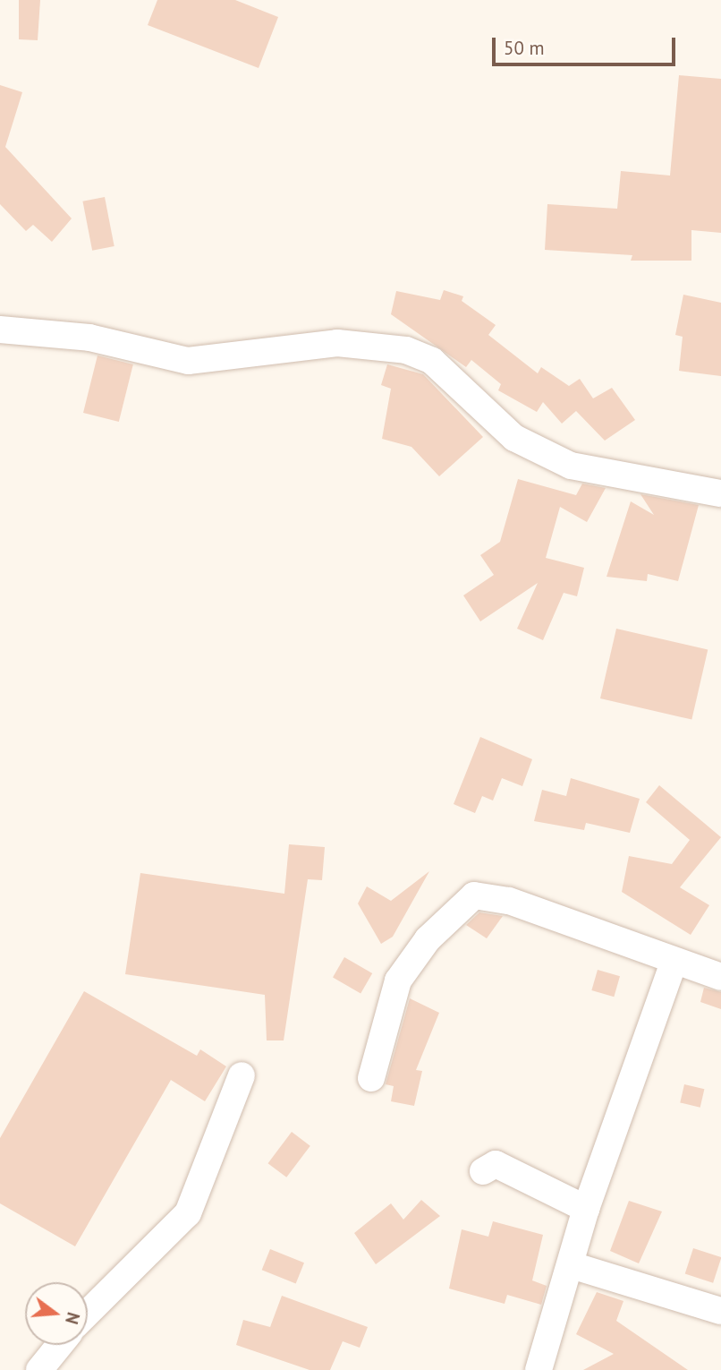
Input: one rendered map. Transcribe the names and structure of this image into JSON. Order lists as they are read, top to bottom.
{
  "scale_bar": "50 m",
  "north": "right"
}
